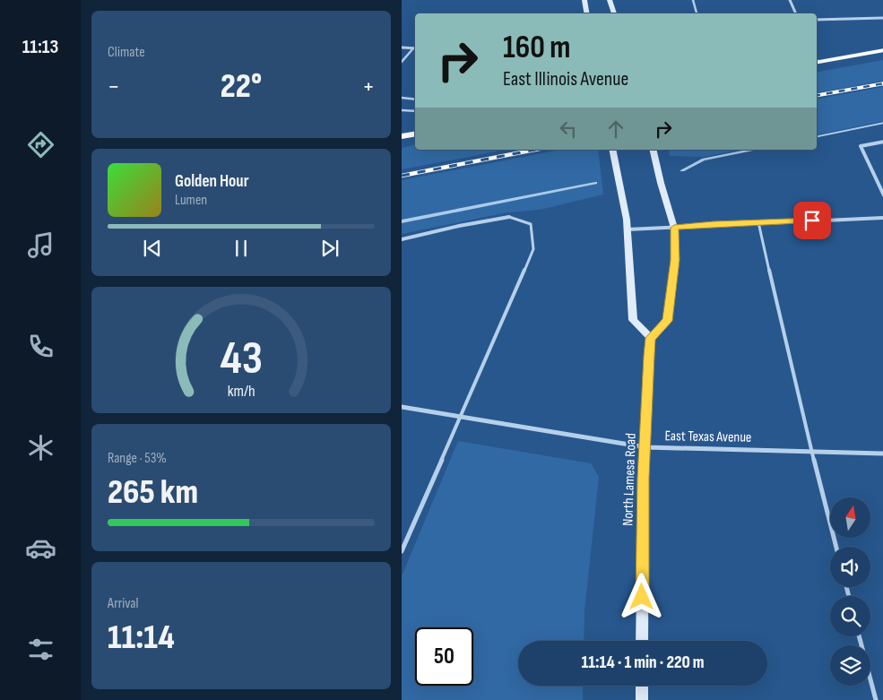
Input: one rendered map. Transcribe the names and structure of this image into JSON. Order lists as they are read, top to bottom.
{
  "streets": {
    "main road": ["North Lamesa Road"],
    "street": ["East Texas Avenue"]
  },
  "crossings": [
    ["East Texas Avenue", "North Lamesa Road"]
  ],
  "north": "top",
  "page": {
    "tabs": "11:13",
    "tile": [
      "Climate",
      ["Range · 53%", "265 km"],
      ["Arrival", "11:14"]
    ],
    "turn": ["160 m", "East Illinois Avenue"],
    "heat": ["−", "22°", "+"],
    "song": ["Golden Hour", "Lumen"],
    "limit": "50",
    "trip": "11:14 · 1 min · 220 m",
    "gauge": ["43", "km/h"]
  }
}
